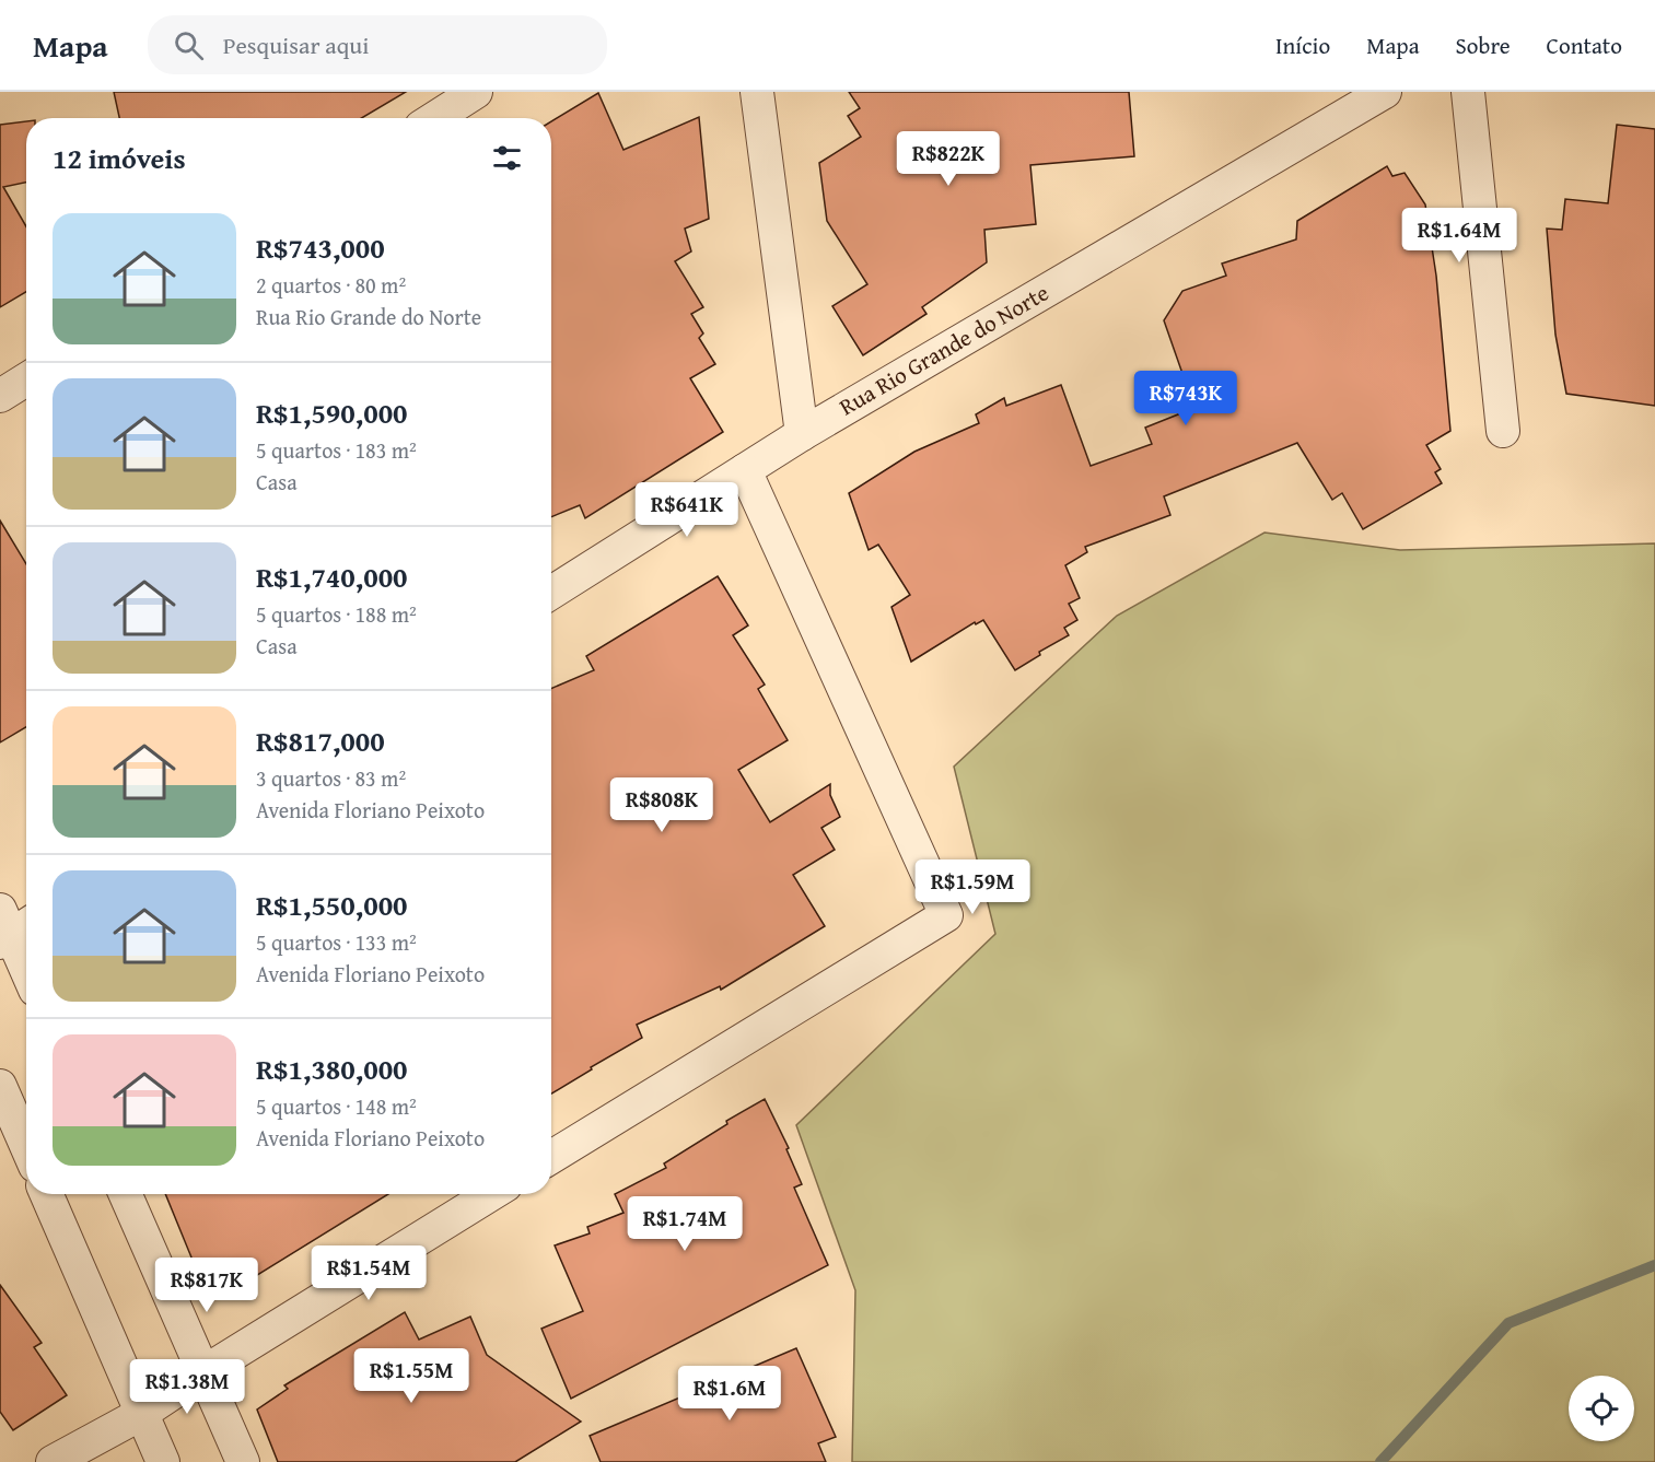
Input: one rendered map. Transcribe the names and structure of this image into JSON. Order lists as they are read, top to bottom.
{
  "streets": {
    "street": ["Rua Rio Grande do Norte"]
  },
  "page": {
    "header": "Mapa",
    "search": "Pesquisar aqui",
    "nav": [
      "Início",
      "Mapa",
      "Sobre",
      "Contato"
    ],
    "heading": "12 imóveis",
    "price": [
      "R$822K",
      "R$1.64M",
      "R$743K",
      "R$641K",
      "R$808K",
      "R$1.59M",
      "R$1.74M",
      "R$1.54M",
      "R$817K",
      "R$1.55M",
      "R$1.38M",
      "R$1.6M"
    ],
    "list": [
      {
        "name": "R$743,000",
        "note": "2 quartos · 80 m² · Rua Rio Grande do Norte"
      },
      {
        "name": "R$1,590,000",
        "note": "5 quartos · 183 m² · Casa"
      },
      {
        "name": "R$1,740,000",
        "note": "5 quartos · 188 m² · Casa"
      },
      {
        "name": "R$817,000",
        "note": "3 quartos · 83 m² · Avenida Floriano Peixoto"
      },
      {
        "name": "R$1,550,000",
        "note": "5 quartos · 133 m² · Avenida Floriano Peixoto"
      },
      {
        "name": "R$1,380,000",
        "note": "5 quartos · 148 m² · Avenida Floriano Peixoto"
      }
    ]
  }
}
